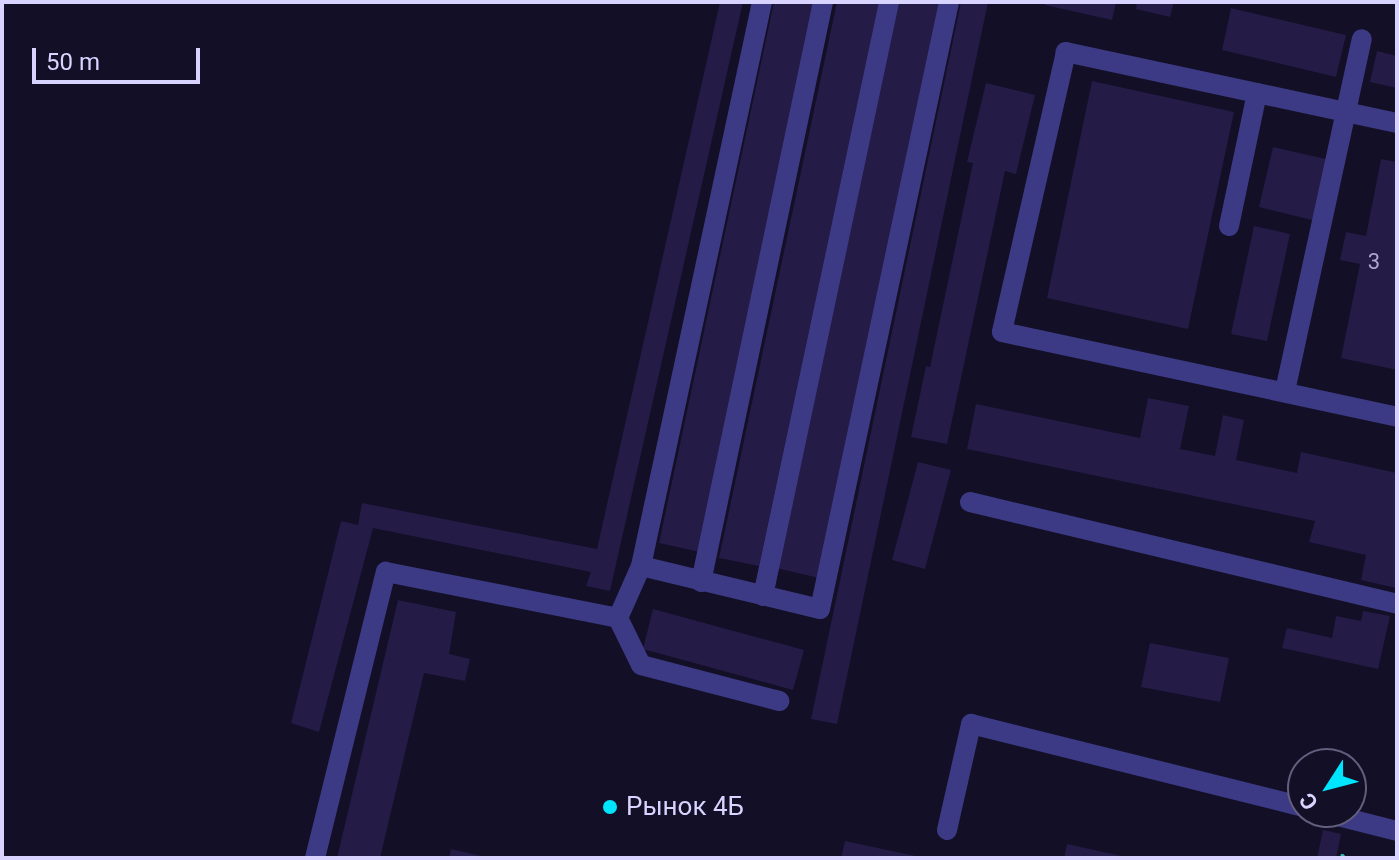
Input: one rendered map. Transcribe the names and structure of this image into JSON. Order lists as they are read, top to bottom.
{
  "places": ["Рынок 4Б"],
  "house_numbers": ["3"],
  "scale_bar": "50 m",
  "north": "bottom left"
}
